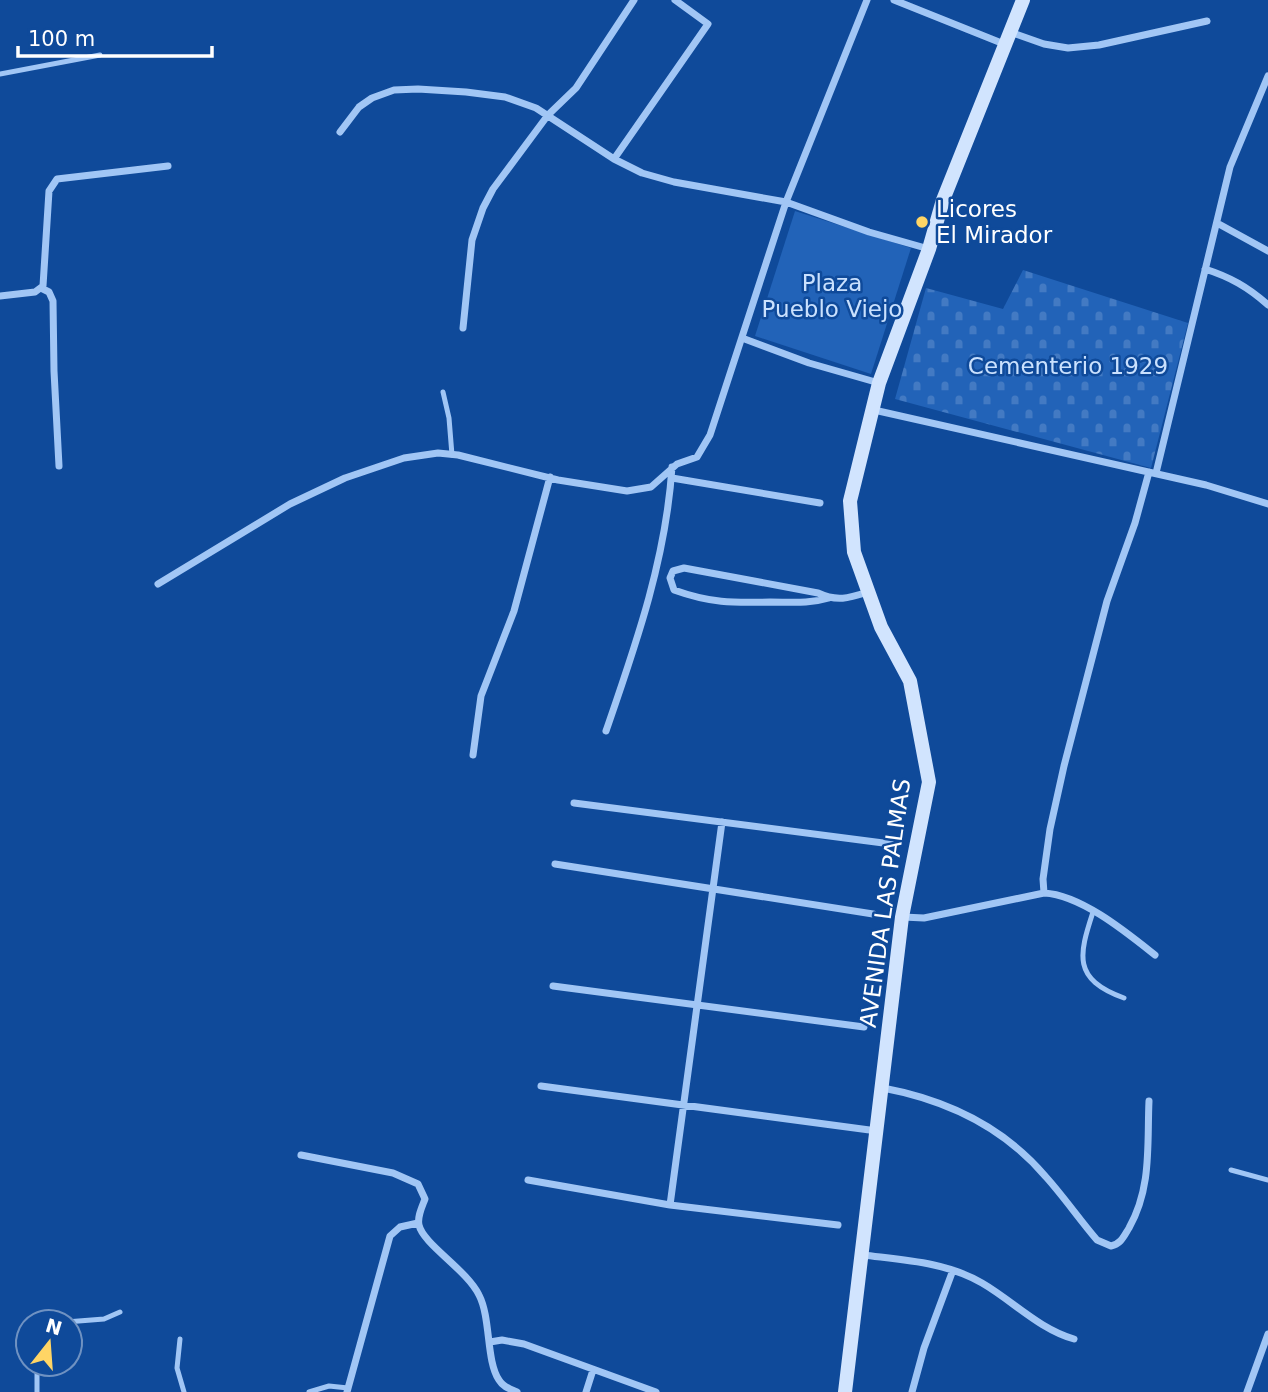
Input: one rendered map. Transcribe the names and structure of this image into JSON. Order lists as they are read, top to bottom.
{
  "streets": {
    "street": ["AVENIDA LAS PALMAS"]
  },
  "parks": ["Plaza Pueblo Viejo", "Cementerio 1929"],
  "places": ["Licores El Mirador"],
  "scale_bar": "100 m",
  "north": "top"
}
